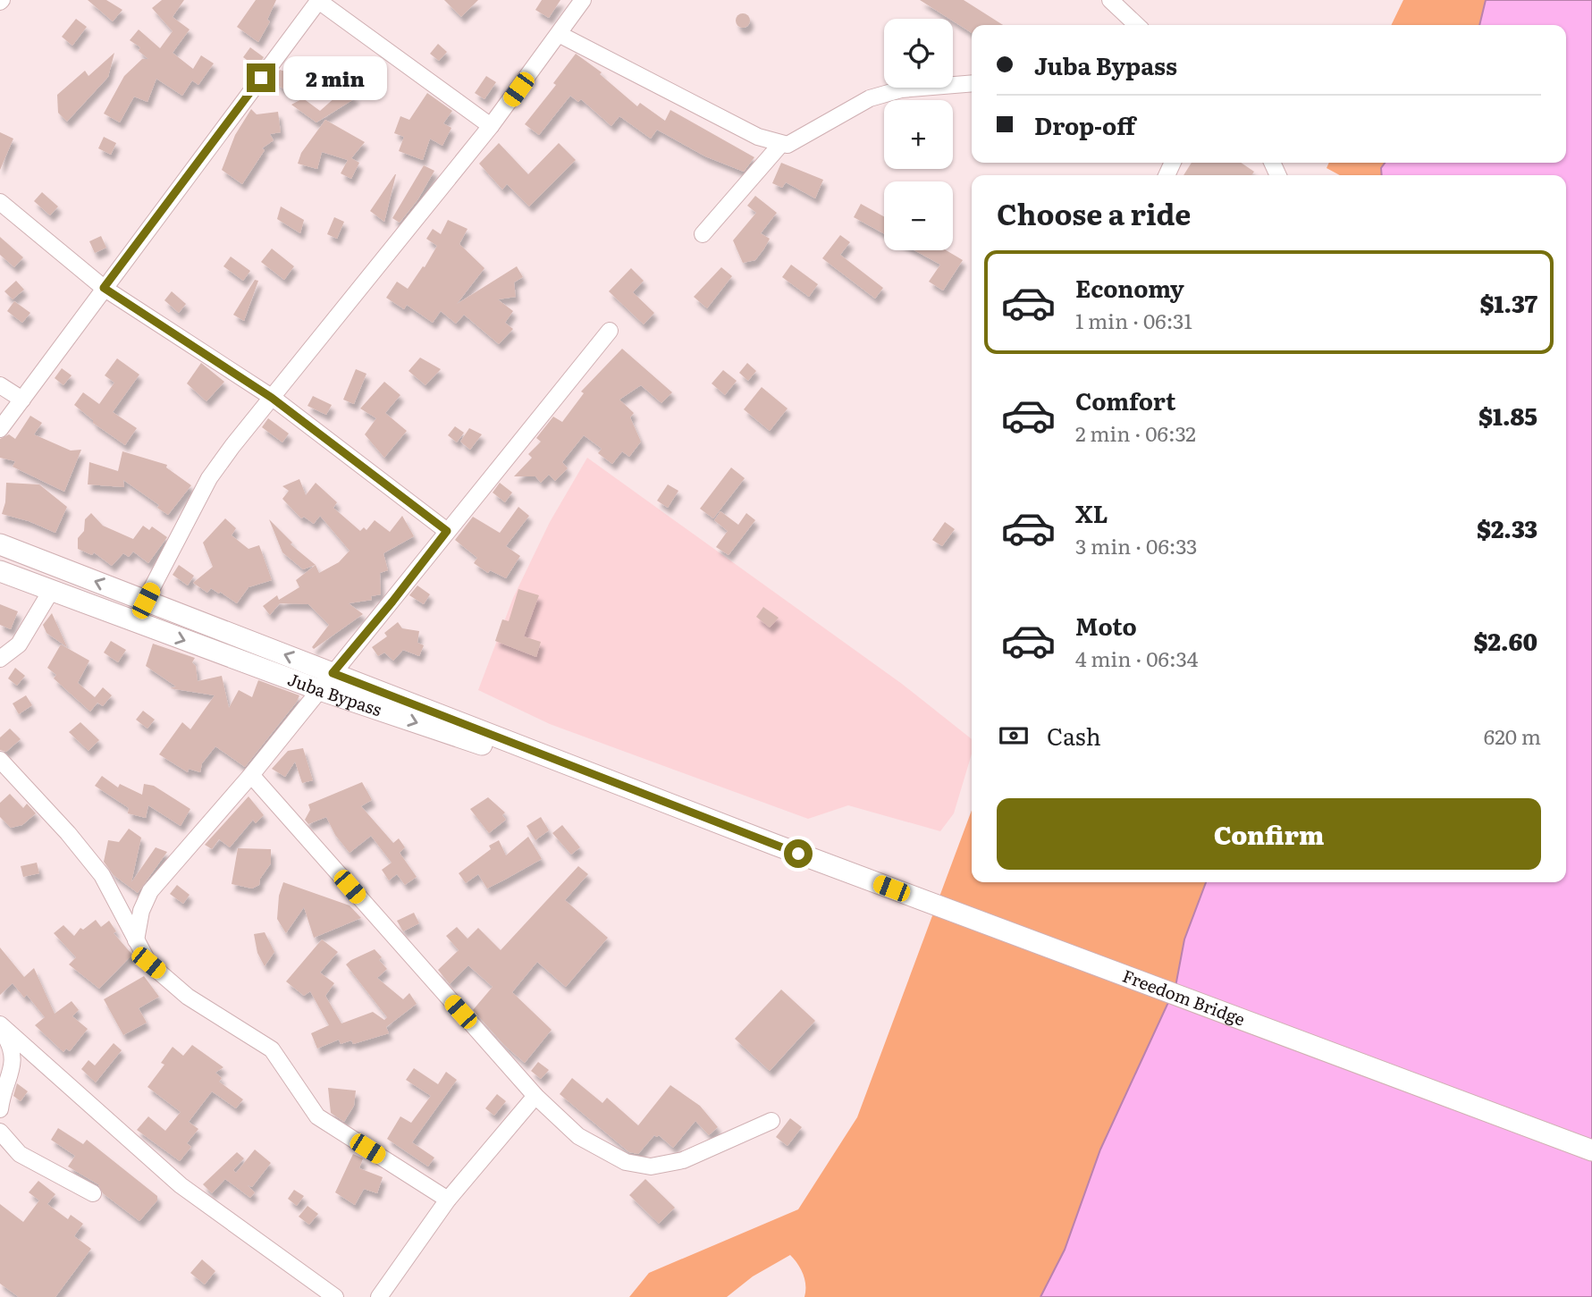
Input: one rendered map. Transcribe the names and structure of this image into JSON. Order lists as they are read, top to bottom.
{
  "streets": {
    "main road": ["Juba Bypass", "Freedom Bridge"]
  },
  "crossings": [
    ["Juba Bypass", "Freedom Bridge"]
  ],
  "page": {
    "map_buttons": ["+", "−"],
    "banner": ["Juba Bypass", "Drop-off"],
    "bubble": "2 min",
    "heading": "Choose a ride",
    "list": [
      {
        "name": "Economy",
        "note": "1 min · 06:31",
        "value": "$1.37"
      },
      {
        "name": "Comfort",
        "note": "2 min · 06:32",
        "value": "$1.85"
      },
      {
        "name": "XL",
        "note": "3 min · 06:33",
        "value": "$2.33"
      },
      {
        "name": "Moto",
        "note": "4 min · 06:34",
        "value": "$2.60"
      }
    ],
    "pay": ["Cash", "620 m"],
    "buttons": "Confirm"
  }
}
